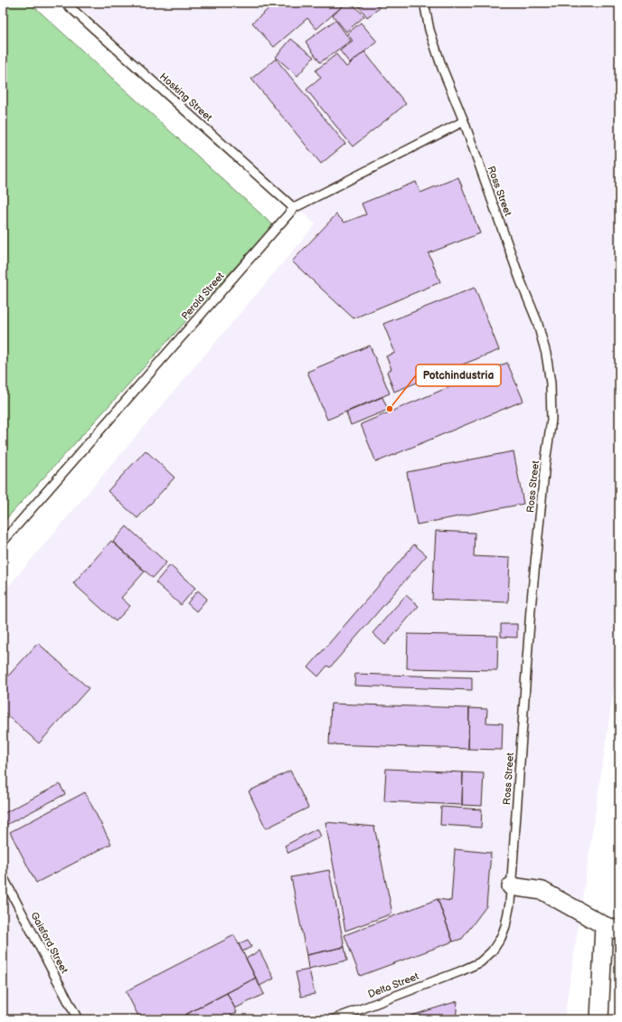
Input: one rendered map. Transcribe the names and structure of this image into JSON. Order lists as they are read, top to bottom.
{
  "streets": {
    "lane": [
      "Hosking Street",
      "Ross Street",
      "Perold Street",
      "Gaisford Street",
      "Delta Street"
    ]
  },
  "crossings": [
    ["Hosking Street", "Perold Street"],
    ["Ross Street", "Perold Street"],
    ["Ross Street", "Delta Street"]
  ],
  "places": ["Potchindustria"]
}
